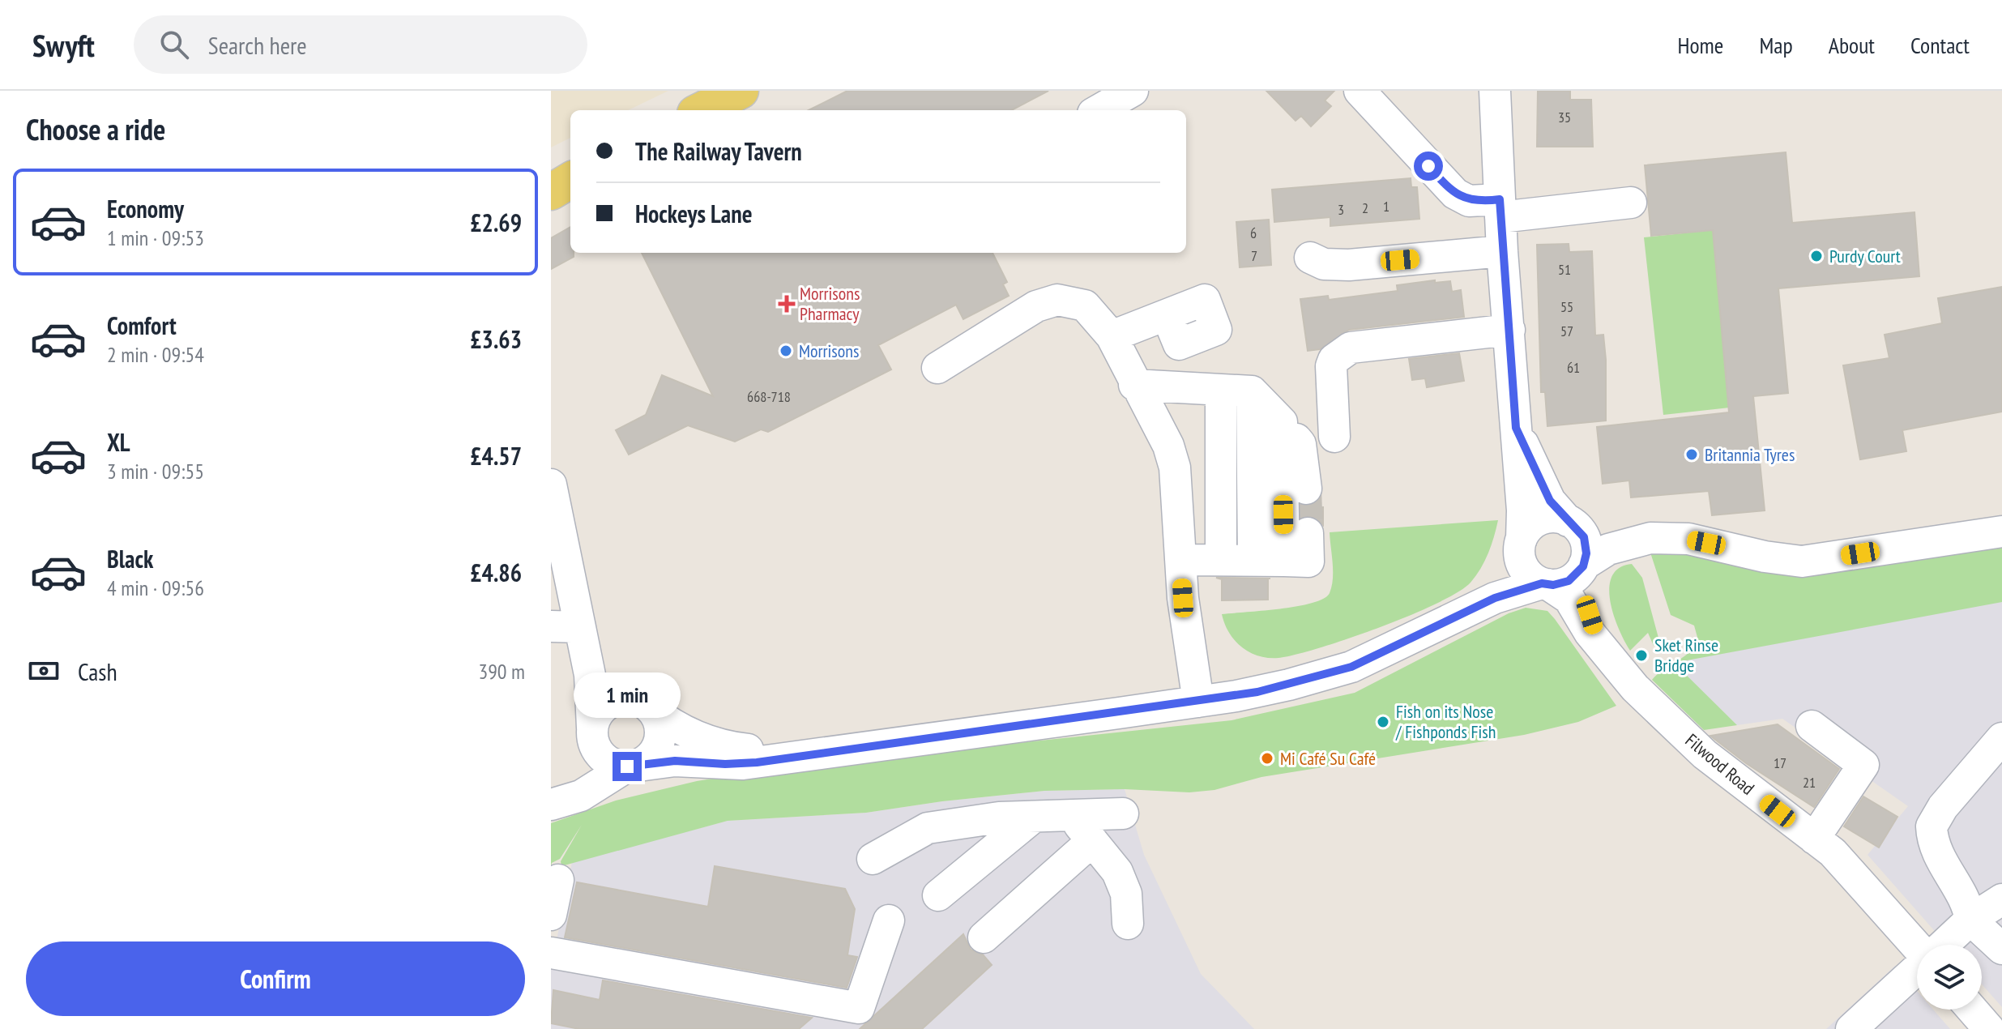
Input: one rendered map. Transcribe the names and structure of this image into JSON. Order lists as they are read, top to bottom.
{
  "streets": {
    "street": ["Filwood Road"]
  },
  "places": {
    "other": [
      "Purdy Court",
      "Morrisons",
      "Britannia Tyres",
      "Sket Rinse Bridge",
      "Fish on its Nose / Fishponds Fish",
      "Mi Café Su Café"
    ],
    "health": ["Morrisons Pharmacy"]
  },
  "house_numbers": [
    "35",
    "1",
    "2",
    "3",
    "6",
    "7",
    "51",
    "55",
    "57",
    "61",
    "668-718",
    "17",
    "21"
  ],
  "page": {
    "header": "Swyft",
    "search": "Search here",
    "nav": [
      "Home",
      "Map",
      "About",
      "Contact"
    ],
    "heading": "Choose a ride",
    "banner": ["The Railway Tavern", "Hockeys Lane"],
    "list": [
      {
        "name": "Economy",
        "note": "1 min · 09:53",
        "value": "£2.69"
      },
      {
        "name": "Comfort",
        "note": "2 min · 09:54",
        "value": "£3.63"
      },
      {
        "name": "XL",
        "note": "3 min · 09:55",
        "value": "£4.57"
      },
      {
        "name": "Black",
        "note": "4 min · 09:56",
        "value": "£4.86"
      }
    ],
    "pay": ["Cash", "390 m"],
    "bubble": "1 min",
    "buttons": "Confirm"
  }
}
